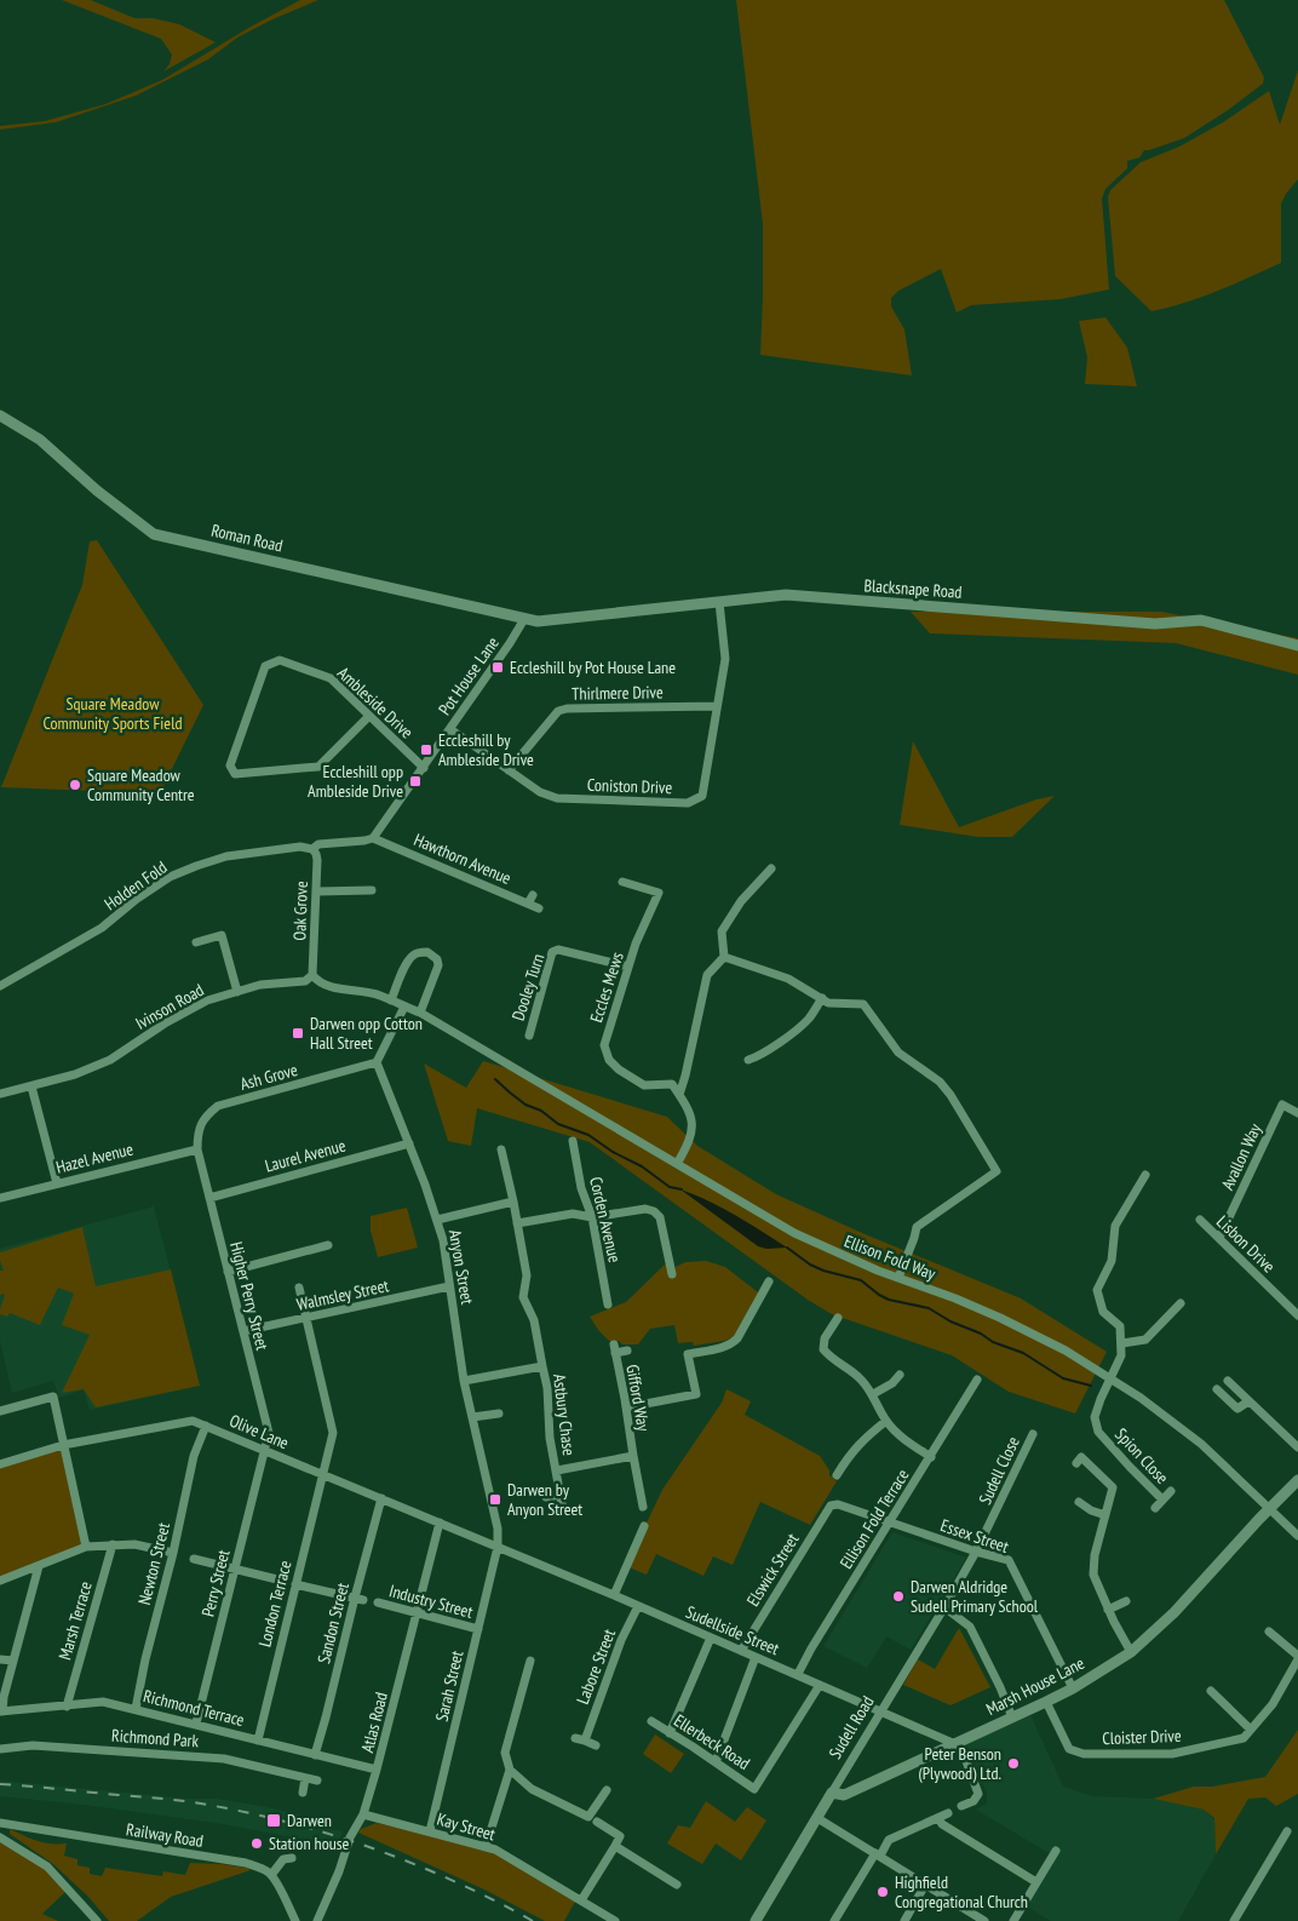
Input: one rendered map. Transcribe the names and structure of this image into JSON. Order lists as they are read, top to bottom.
{
  "streets": {
    "street": [
      "Roman Road",
      "Blacksnape Road",
      "Pot House Lane",
      "Thirlmere Drive",
      "Ambleside Drive",
      "Coniston Drive",
      "Hawthorn Avenue",
      "Holden Fold",
      "Oak Grove",
      "Dooley Turn",
      "Eccles Mews",
      "Ivinson Road",
      "Ash Grove",
      "Laurel Avenue",
      "Avallon Way",
      "Hazel Avenue",
      "Corden Avenue",
      "Lisbon Drive",
      "Ellison Fold Way",
      "Anyon Street",
      "Walmsley Street",
      "Higher Perry Street",
      "Gifford Way",
      "Astbury Chase",
      "Olive Lane",
      "Spion Close",
      "Sudell Close",
      "Ellison Fold Terrace",
      "Essex Street",
      "Newton Street",
      "Elswick Street",
      "Perry Street",
      "Industry Street",
      "London Terrace",
      "Marsh Terrace",
      "Sandon Street",
      "Sudellside Street",
      "Labore Street",
      "Sarah Street",
      "Marsh House Lane",
      "Richmond Terrace",
      "Atlas Road",
      "Sudell Road",
      "Cloister Drive",
      "Richmond Park",
      "Ellerbeck Road",
      "Kay Street",
      "Railway Road"
    ]
  },
  "crossings": [
    ["Roman Road", "Blacksnape Road"],
    ["Roman Road", "Pot House Lane"],
    ["Blacksnape Road", "Pot House Lane"],
    ["Blacksnape Road", "Coniston Drive"],
    ["Pot House Lane", "Ambleside Drive"],
    ["Pot House Lane", "Coniston Drive"],
    ["Pot House Lane", "Hawthorn Avenue"],
    ["Pot House Lane", "Holden Fold"],
    ["Thirlmere Drive", "Coniston Drive"],
    ["Hawthorn Avenue", "Holden Fold"],
    ["Holden Fold", "Oak Grove"],
    ["Oak Grove", "Ivinson Road"],
    ["Dooley Turn", "Eccles Mews"],
    ["Ash Grove", "Hazel Avenue"],
    ["Ash Grove", "Anyon Street"],
    ["Ash Grove", "Higher Perry Street"],
    ["Laurel Avenue", "Anyon Street"],
    ["Laurel Avenue", "Higher Perry Street"],
    ["Avallon Way", "Lisbon Drive"],
    ["Hazel Avenue", "Higher Perry Street"],
    ["Ellison Fold Way", "Spion Close"],
    ["Ellison Fold Way", "Marsh House Lane"],
    ["Anyon Street", "Walmsley Street"],
    ["Anyon Street", "Astbury Chase"],
    ["Anyon Street", "Olive Lane"],
    ["Anyon Street", "Sudellside Street"],
    ["Anyon Street", "Sarah Street"],
    ["Walmsley Street", "Higher Perry Street"],
    ["Walmsley Street", "London Terrace"],
    ["Higher Perry Street", "Olive Lane"],
    ["Higher Perry Street", "Perry Street"],
    ["Gifford Way", "Astbury Chase"],
    ["Olive Lane", "Newton Street"],
    ["Olive Lane", "Perry Street"],
    ["Olive Lane", "London Terrace"],
    ["Olive Lane", "Sandon Street"],
    ["Olive Lane", "Sudellside Street"],
    ["Olive Lane", "Sarah Street"],
    ["Olive Lane", "Atlas Road"],
    ["Sudell Close", "Essex Street"],
    ["Sudell Close", "Sudell Road"],
    ["Ellison Fold Terrace", "Essex Street"],
    ["Ellison Fold Terrace", "Sudellside Street"],
    ["Essex Street", "Elswick Street"],
    ["Essex Street", "Marsh House Lane"],
    ["Essex Street", "Sudell Road"],
    ["Newton Street", "Richmond Terrace"],
    ["Elswick Street", "Sudellside Street"],
    ["Perry Street", "Richmond Terrace"],
    ["Industry Street", "Sarah Street"],
    ["Industry Street", "Atlas Road"],
    ["London Terrace", "Richmond Terrace"],
    ["Marsh Terrace", "Richmond Terrace"],
    ["Sandon Street", "Richmond Terrace"],
    ["Sudellside Street", "Labore Street"],
    ["Sudellside Street", "Sarah Street"],
    ["Sudellside Street", "Marsh House Lane"],
    ["Sudellside Street", "Sudell Road"],
    ["Sudellside Street", "Ellerbeck Road"],
    ["Sarah Street", "Kay Street"],
    ["Marsh House Lane", "Sudell Road"],
    ["Marsh House Lane", "Cloister Drive"],
    ["Richmond Terrace", "Atlas Road"],
    ["Atlas Road", "Kay Street"]
  ],
  "parks": ["Square Meadow Community Sports Field"],
  "places": {
    "transit": [
      "Eccleshill by Pot House Lane",
      "Eccleshill by Ambleside Drive",
      "Eccleshill opp Ambleside Drive",
      "Darwen opp Cotton Hall Street",
      "Darwen by Anyon Street",
      "Darwen"
    ],
    "other": [
      "Square Meadow Community Centre",
      "Darwen Aldridge Sudell Primary School",
      "Peter Benson (Plywood) Ltd.",
      "Station house",
      "Highfield Congregational Church"
    ]
  }
}
